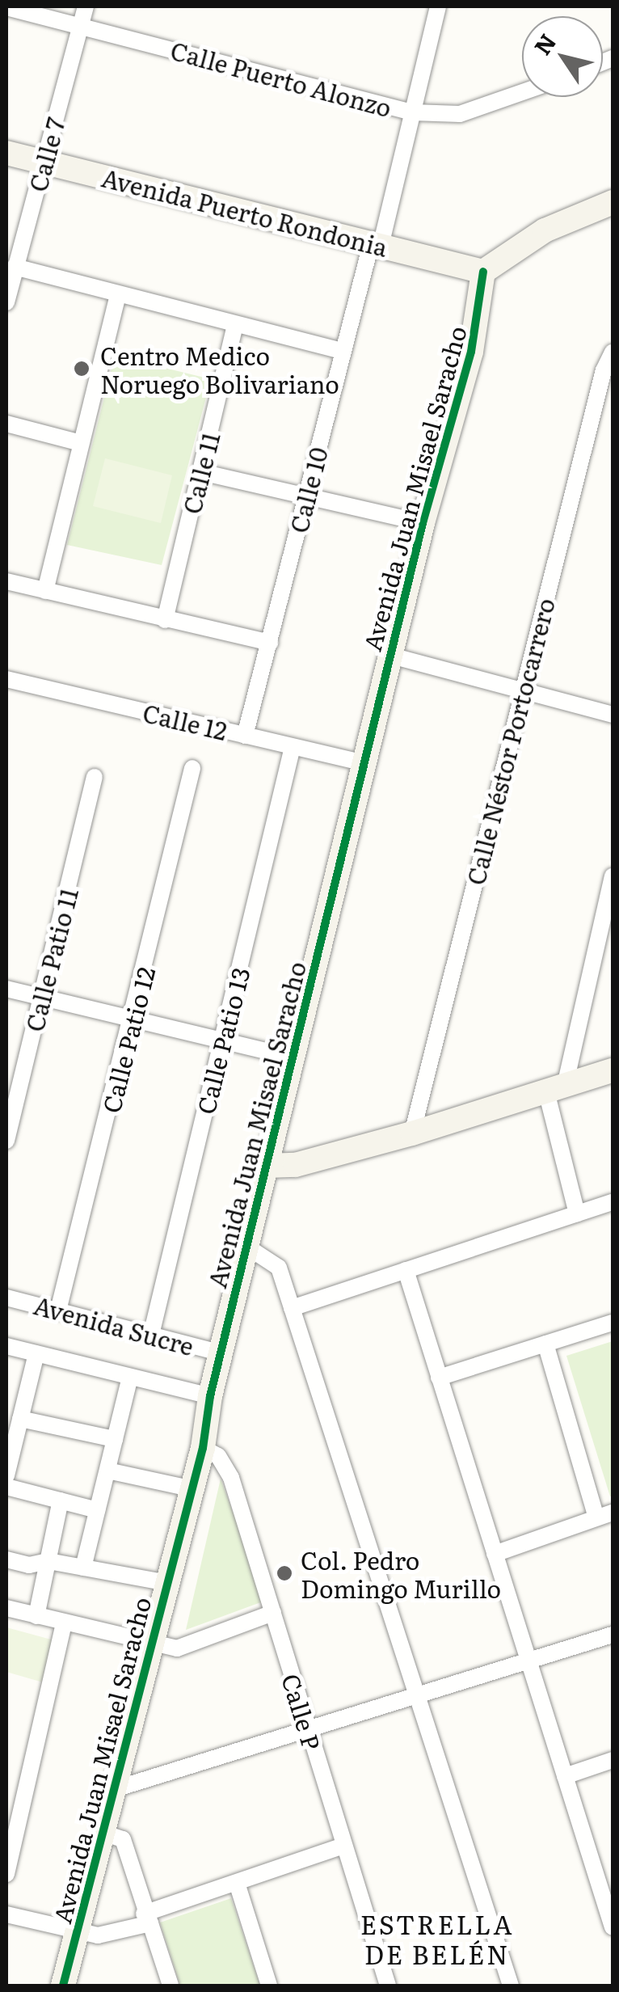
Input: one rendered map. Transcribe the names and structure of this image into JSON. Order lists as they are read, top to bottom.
{
  "streets": {
    "street": [
      "Calle Puerto Alonzo",
      "Calle 7",
      "Avenida Puerto Rondonia",
      "Calle 11",
      "Avenida Juan Misael Saracho",
      "Calle 10",
      "Calle 12",
      "Calle Néstor Portocarrero",
      "Calle Patio 11",
      "Calle Patio 12",
      "Calle Patio 13",
      "Avenida Sucre",
      "Calle P"
    ]
  },
  "crossings": [
    ["Calle Puerto Alonzo", "Calle 7"],
    ["Calle Puerto Alonzo", "Calle 10"],
    ["Calle 7", "Avenida Puerto Rondonia"],
    ["Avenida Puerto Rondonia", "Avenida Juan Misael Saracho"],
    ["Avenida Puerto Rondonia", "Calle 10"],
    ["Avenida Juan Misael Saracho", "Calle 12"],
    ["Avenida Juan Misael Saracho", "Avenida Sucre"],
    ["Avenida Juan Misael Saracho", "Calle P"],
    ["Calle 10", "Calle 12"],
    ["Calle 12", "Calle Patio 13"],
    ["Calle Patio 12", "Avenida Sucre"],
    ["Calle Patio 13", "Avenida Sucre"]
  ],
  "districts": ["ESTRELLA DE BELÉN"],
  "places": ["Centro Medico Noruego Bolivariano", "Col. Pedro Domingo Murillo"],
  "north": "top left"
}
